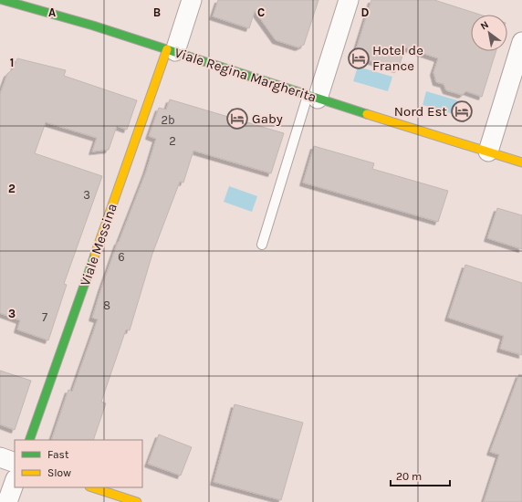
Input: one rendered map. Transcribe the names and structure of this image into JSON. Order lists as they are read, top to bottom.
{
  "streets": {
    "street": ["Viale Regina Margherita", "Viale Messina"]
  },
  "crossings": [
    ["Viale Regina Margherita", "Viale Messina"]
  ],
  "places": {
    "hotel": ["Hotel de France", "Nord Est", "Gaby"]
  },
  "house_numbers": [
    "2b",
    "2",
    "3",
    "6",
    "8",
    "7"
  ],
  "legend": ["Fast", "Slow"],
  "scale_bar": "20 m",
  "north": "top left",
  "grid": {
    "columns": [
      "A",
      "B",
      "C",
      "D"
    ],
    "rows": ["1", "2", "3"]
  }
}
